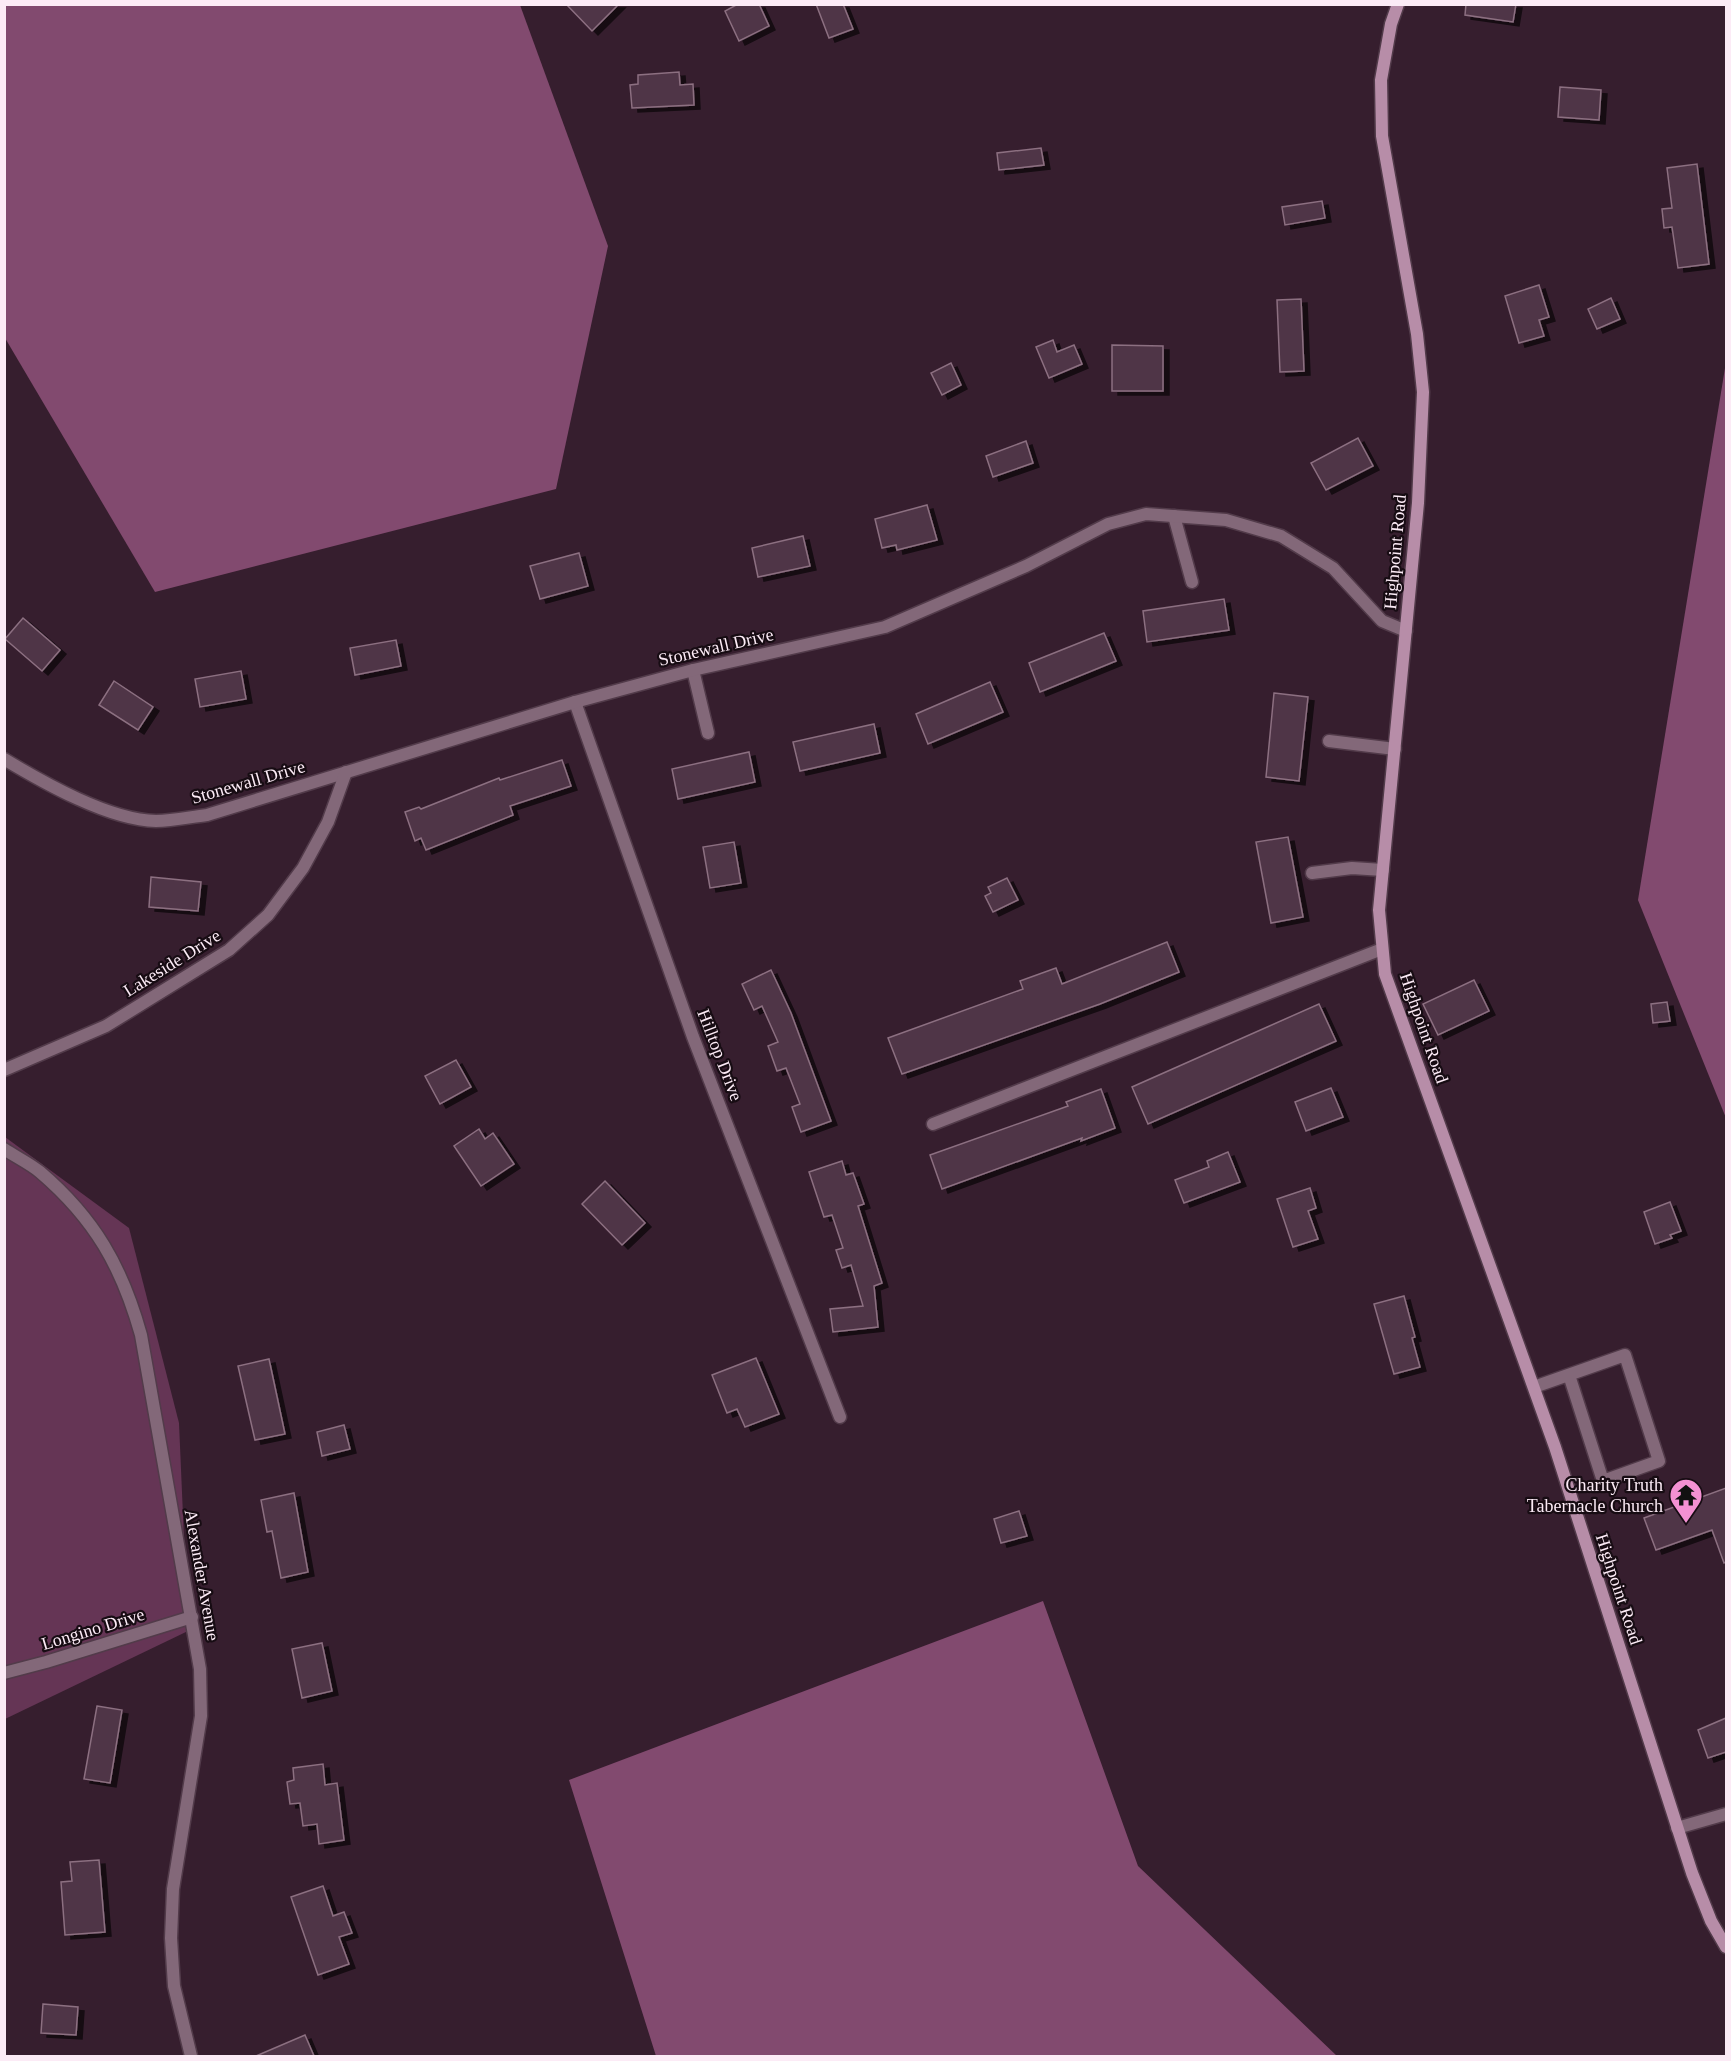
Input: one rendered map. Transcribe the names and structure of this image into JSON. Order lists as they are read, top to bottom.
{
  "streets": {
    "street": [
      "Highpoint Road",
      "Stonewall Drive",
      "Lakeside Drive",
      "Hilltop Drive",
      "Alexander Avenue",
      "Longino Drive"
    ]
  },
  "crossings": [
    ["Highpoint Road", "Stonewall Drive"],
    ["Stonewall Drive", "Lakeside Drive"],
    ["Stonewall Drive", "Hilltop Drive"],
    ["Alexander Avenue", "Longino Drive"]
  ],
  "places": {
    "temple": ["Charity Truth Tabernacle Church"]
  }
}
